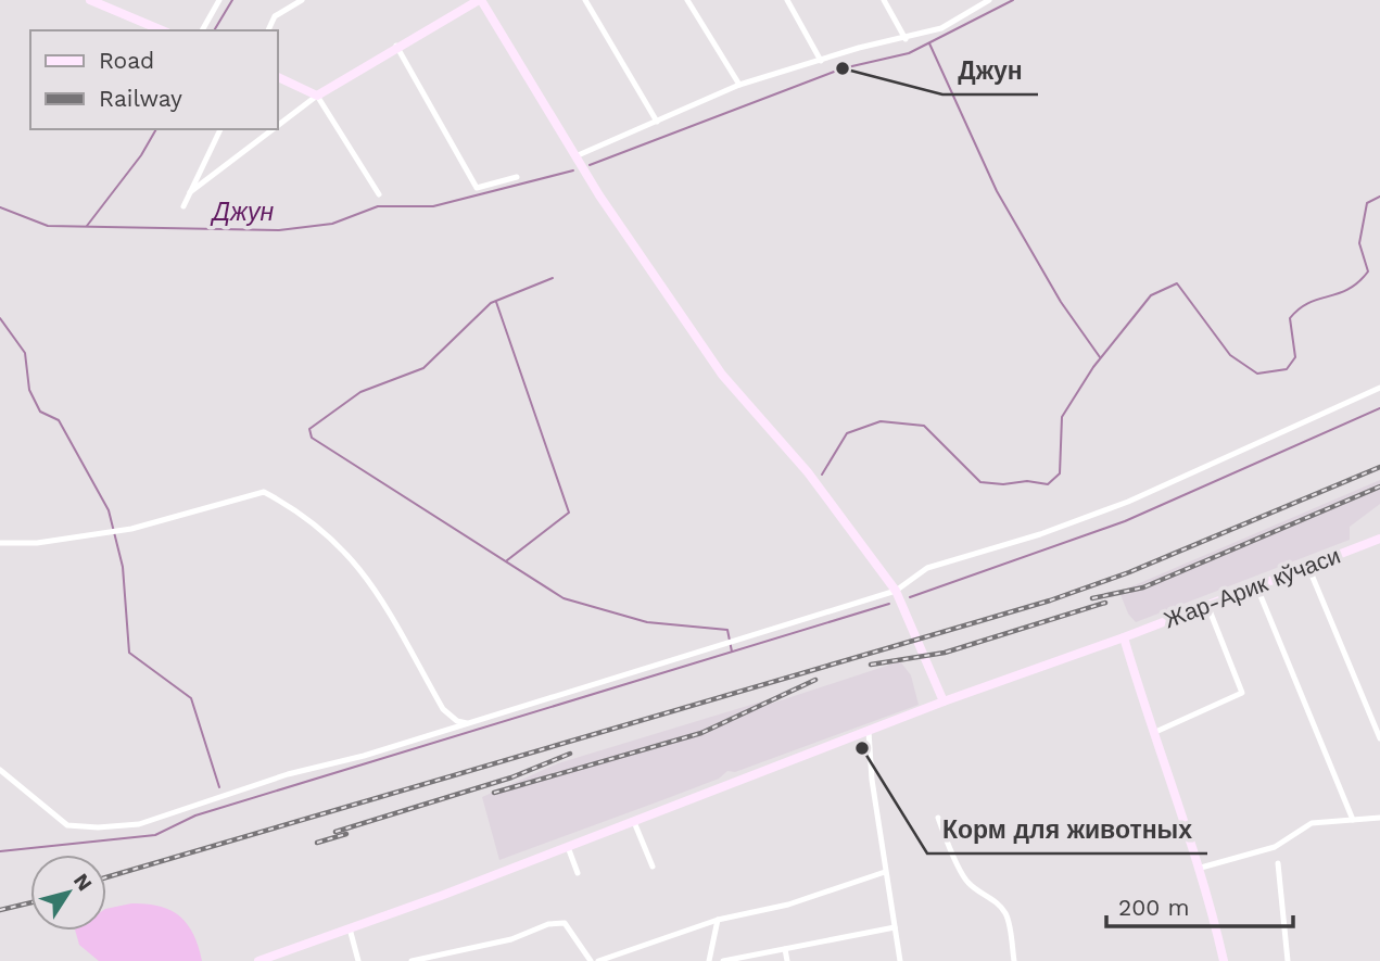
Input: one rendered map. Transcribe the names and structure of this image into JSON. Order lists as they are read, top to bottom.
{
  "streets": {
    "main road": ["Жар-Арик кўчаси"]
  },
  "water": ["Джун"],
  "places": ["Джун", "Корм для животных"],
  "legend": ["Road", "Railway"],
  "scale_bar": "200 m",
  "north": "top right"
}
